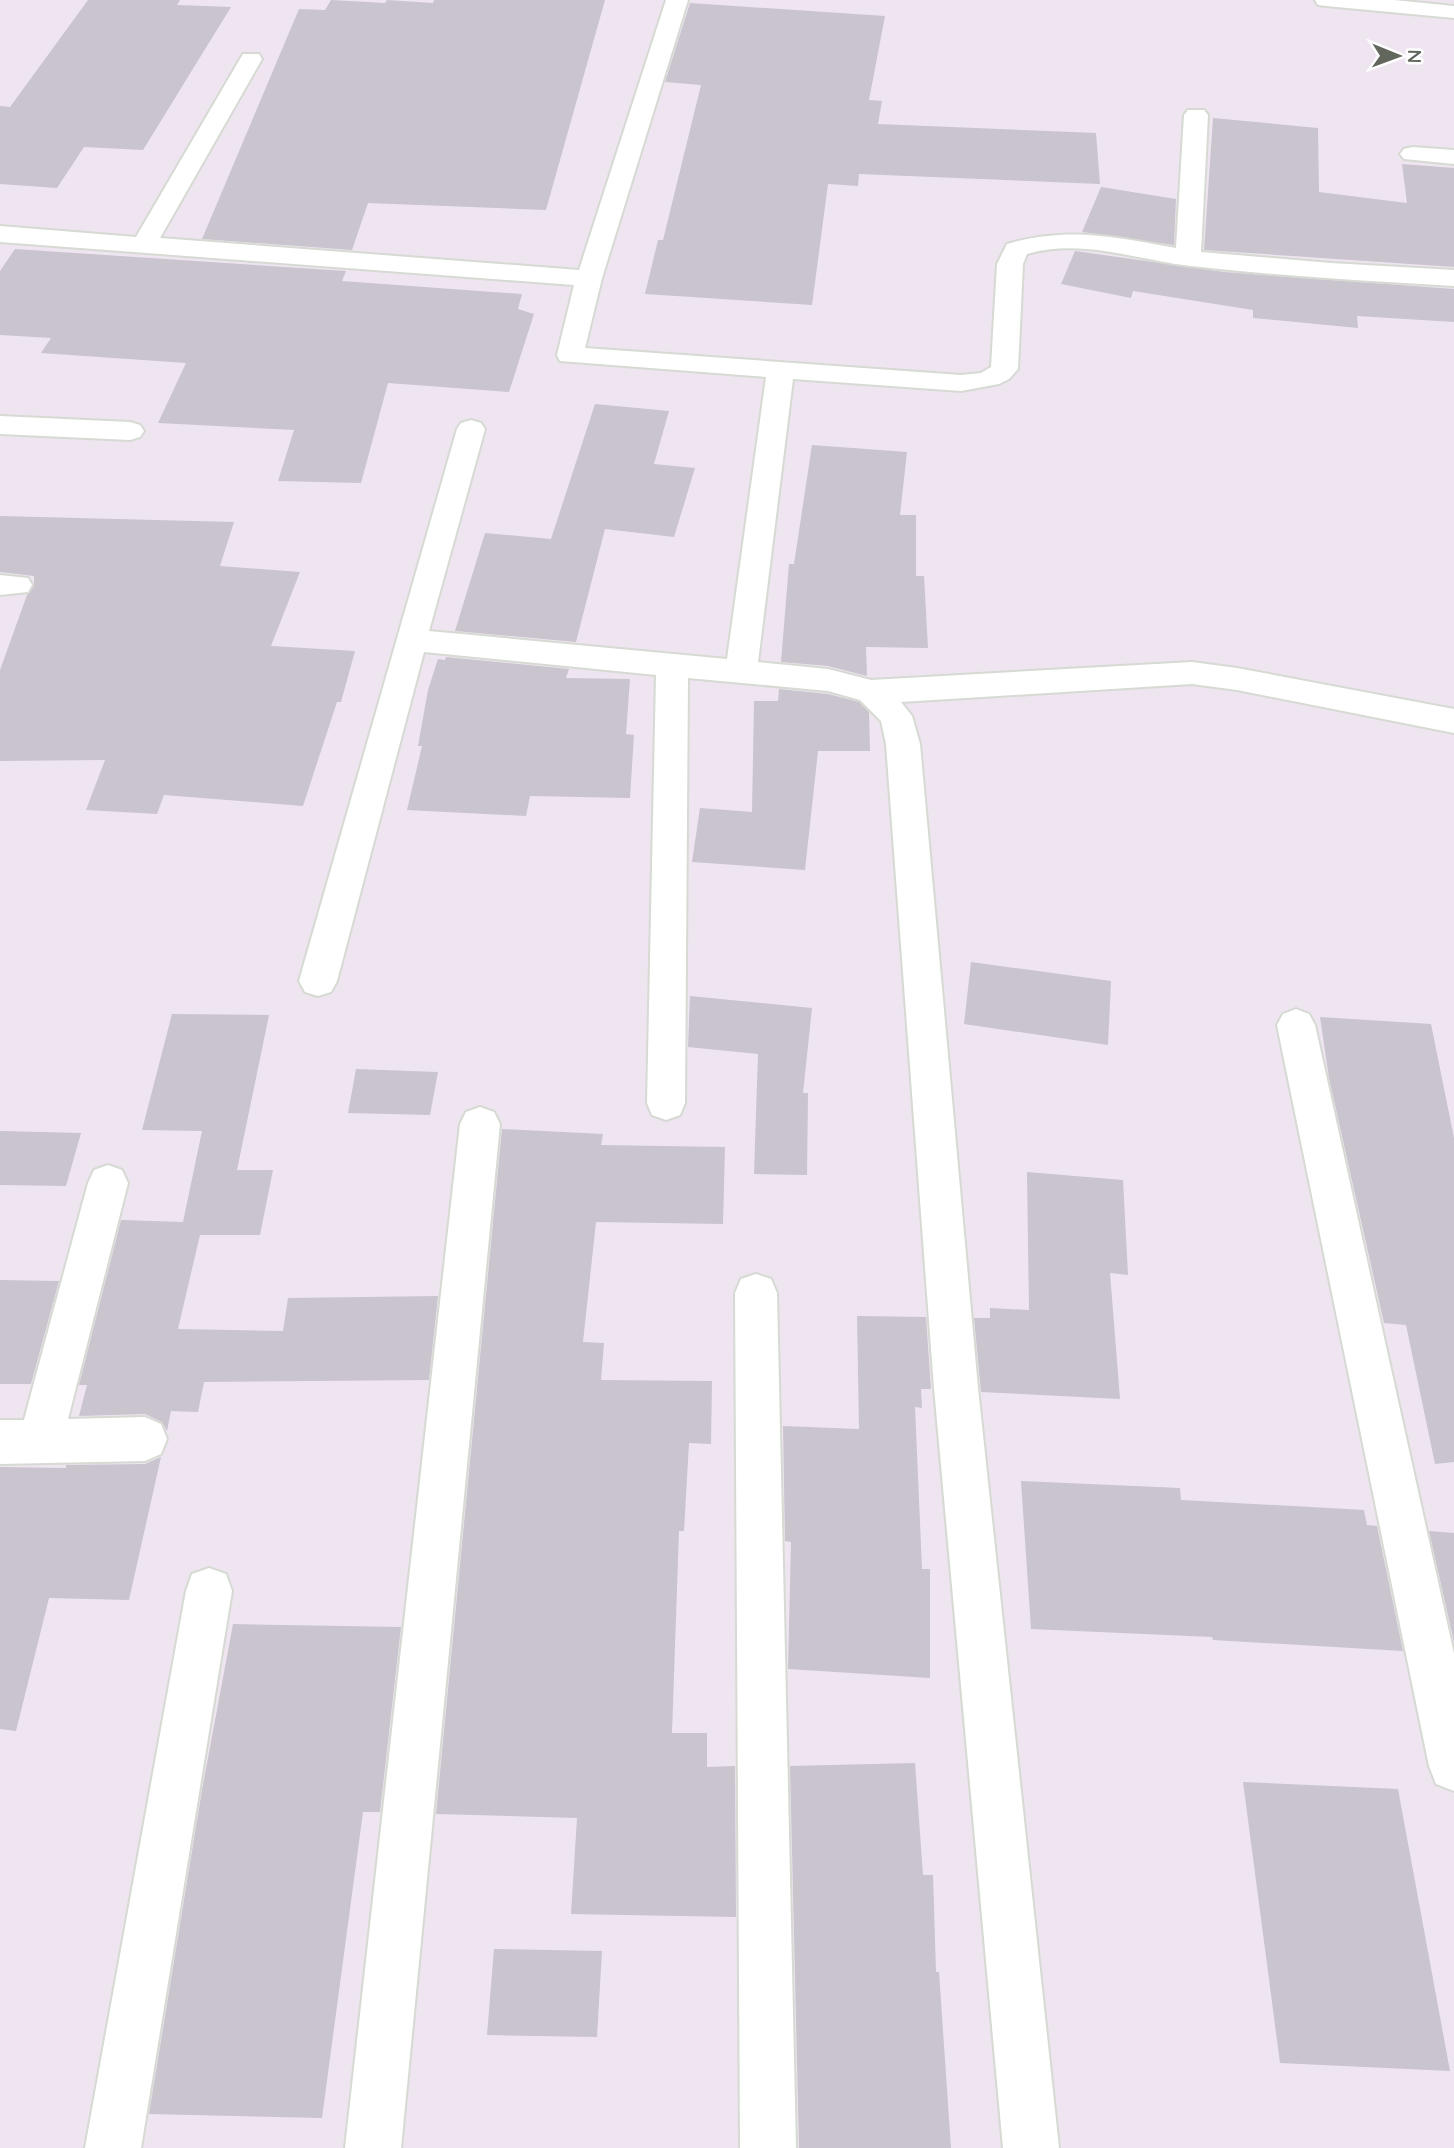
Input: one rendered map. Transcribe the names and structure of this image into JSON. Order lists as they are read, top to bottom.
{
  "north": "right"
}
